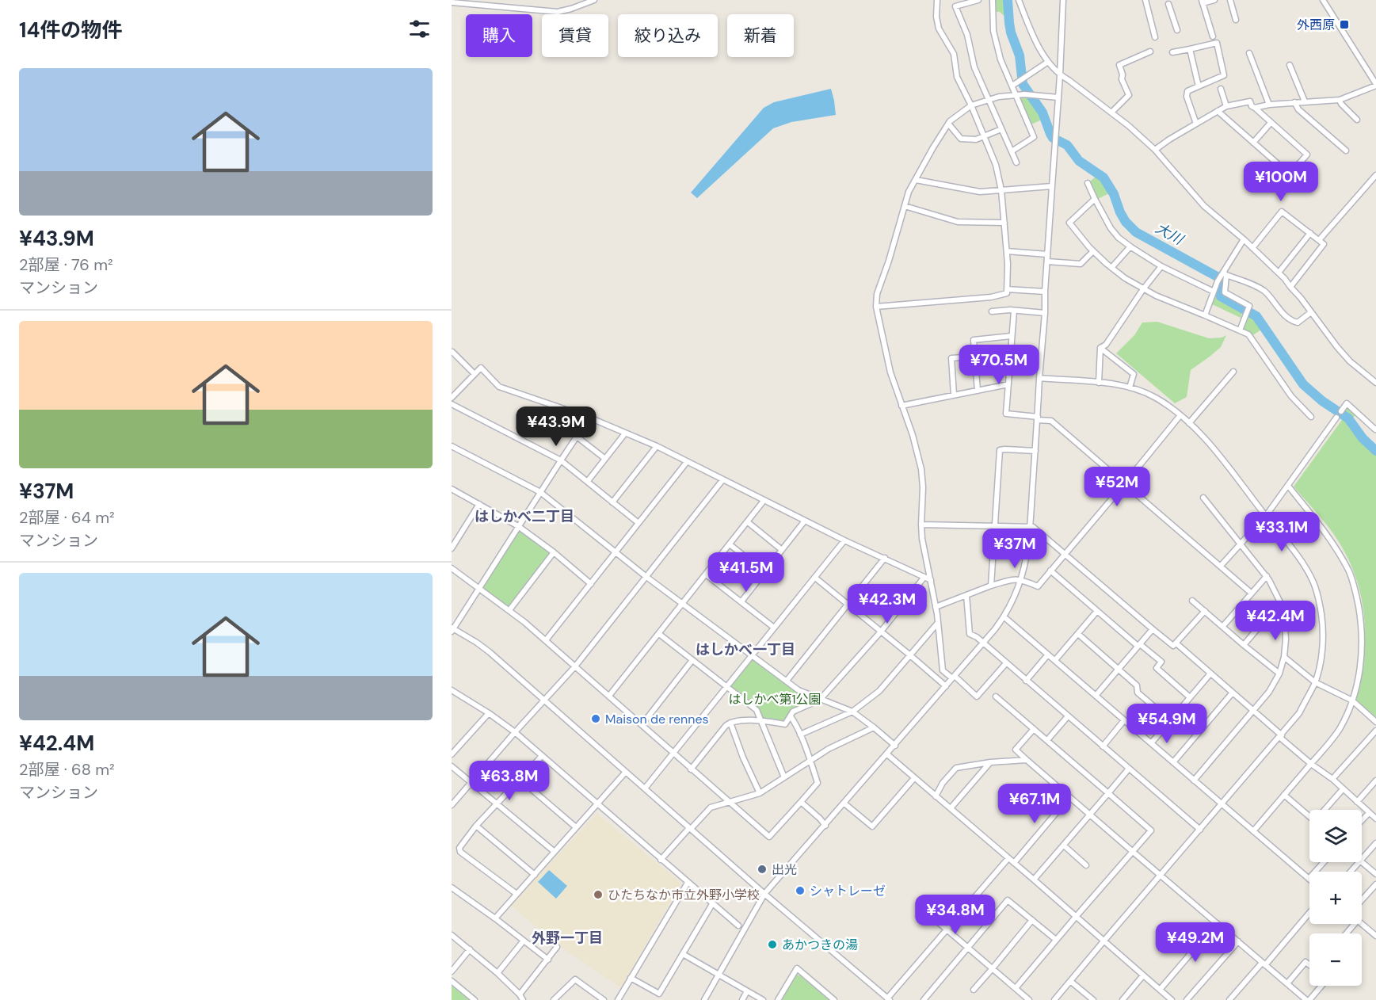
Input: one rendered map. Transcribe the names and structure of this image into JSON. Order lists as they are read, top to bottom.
{
  "districts": ["はしかべ二丁目", "はしかべ一丁目", "外野一丁目"],
  "water": ["大川"],
  "parks": ["はしかべ第1公園"],
  "places": {
    "transit": ["外西原"],
    "other": [
      "Maison de rennes",
      "出光",
      "シャトレーゼ",
      "ひたちなか市立外野小学校",
      "あかつきの湯"
    ]
  },
  "page": {
    "heading": "14件の物件",
    "chip": [
      "購入",
      "賃貸",
      "絞り込み",
      "新着"
    ],
    "list": [
      {
        "name": "¥43.9M",
        "note": "2部屋 · 76 m² · マンション"
      },
      {
        "name": "¥37M",
        "note": "2部屋 · 64 m² · マンション"
      },
      {
        "name": "¥42.4M",
        "note": "2部屋 · 68 m² · マンション"
      }
    ],
    "price": [
      "¥100M",
      "¥70.5M",
      "¥43.9M",
      "¥52M",
      "¥33.1M",
      "¥37M",
      "¥41.5M",
      "¥42.3M",
      "¥42.4M",
      "¥54.9M",
      "¥63.8M",
      "¥67.1M",
      "¥34.8M",
      "¥49.2M"
    ],
    "map_buttons": ["+", "−"]
  }
}
